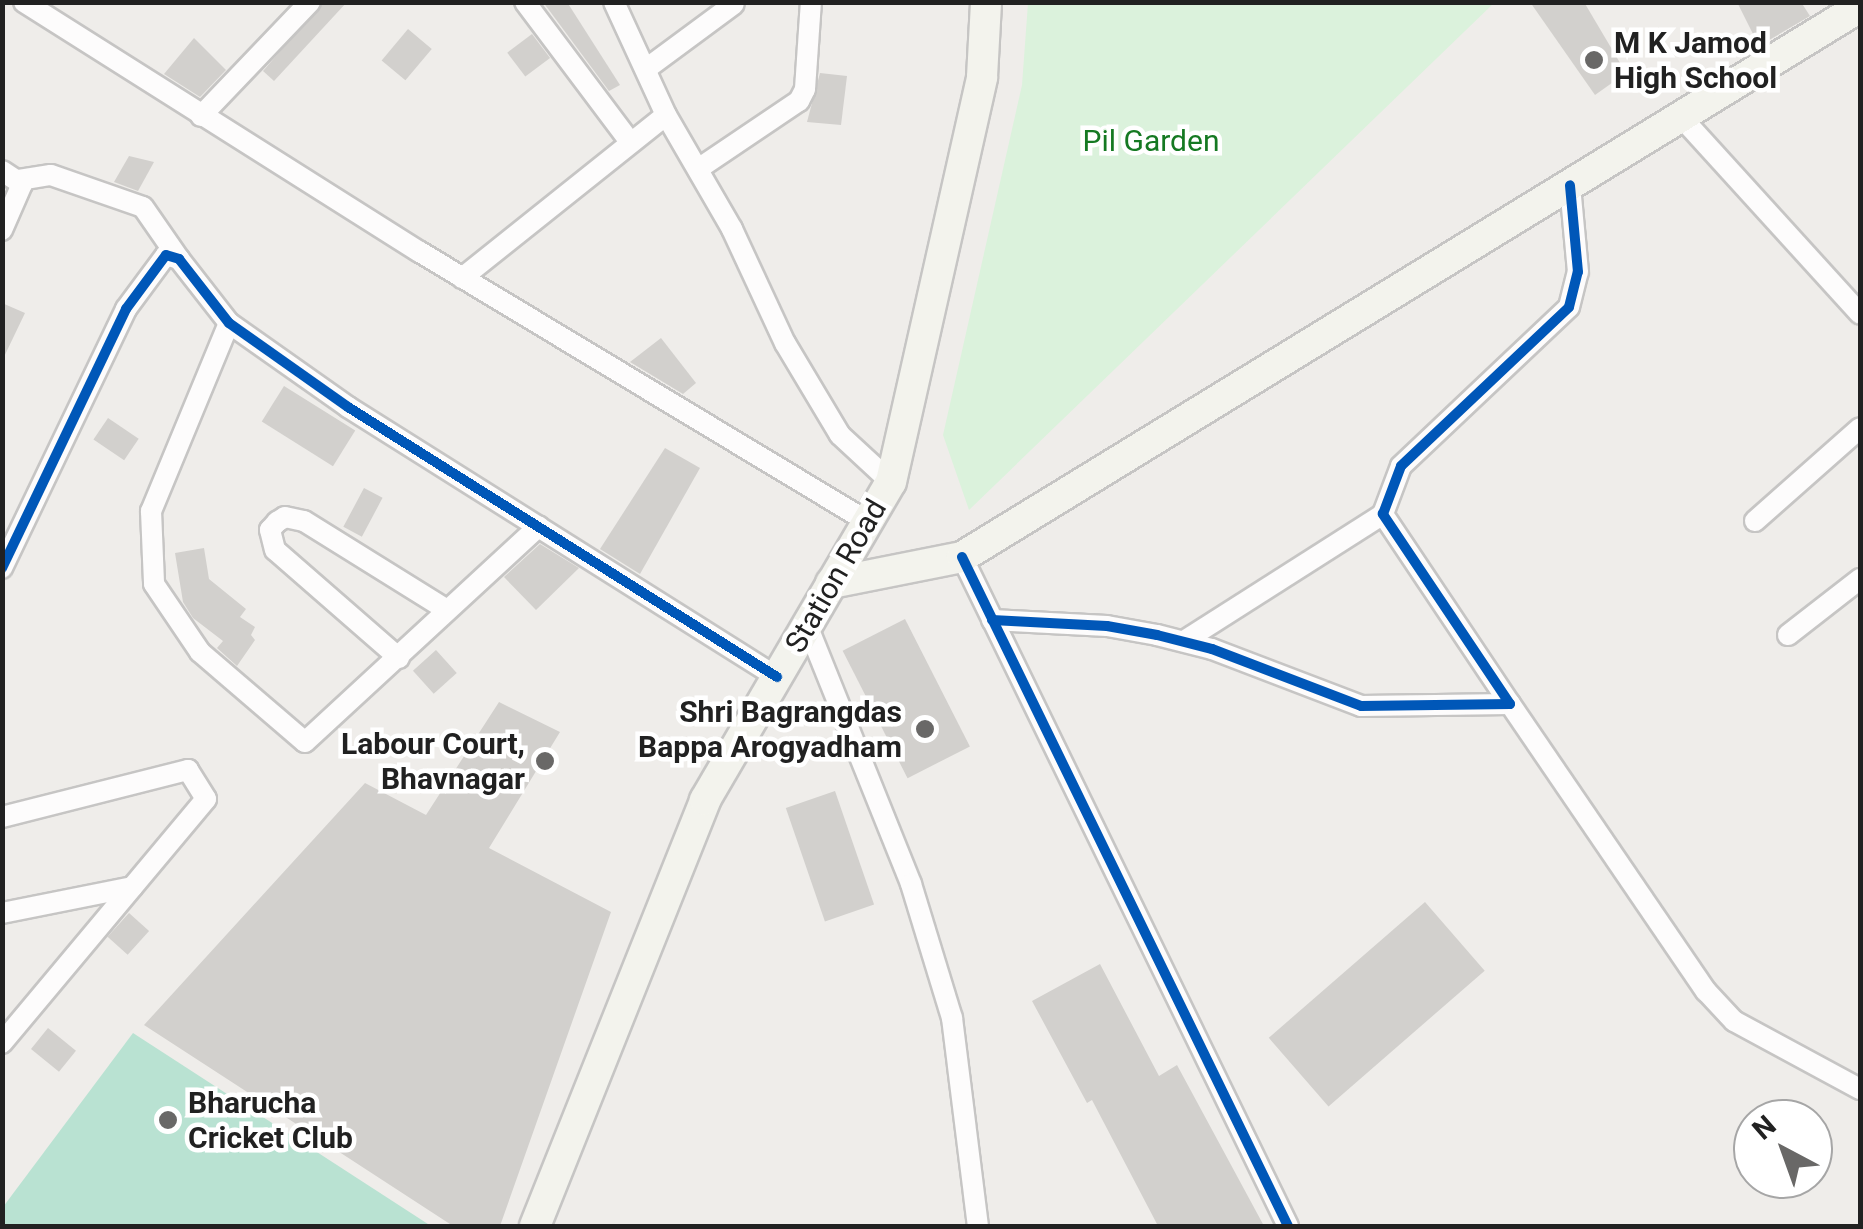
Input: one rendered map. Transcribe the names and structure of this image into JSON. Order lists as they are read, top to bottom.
{
  "streets": {
    "main road": ["Station Road"]
  },
  "parks": ["Pil Garden"],
  "places": [
    "M K Jamod High School",
    "Shri Bagrangdas Bappa Arogyadham",
    "Labour Court, Bhavnagar",
    "Bharucha Cricket Club"
  ],
  "north": "top left"
}
